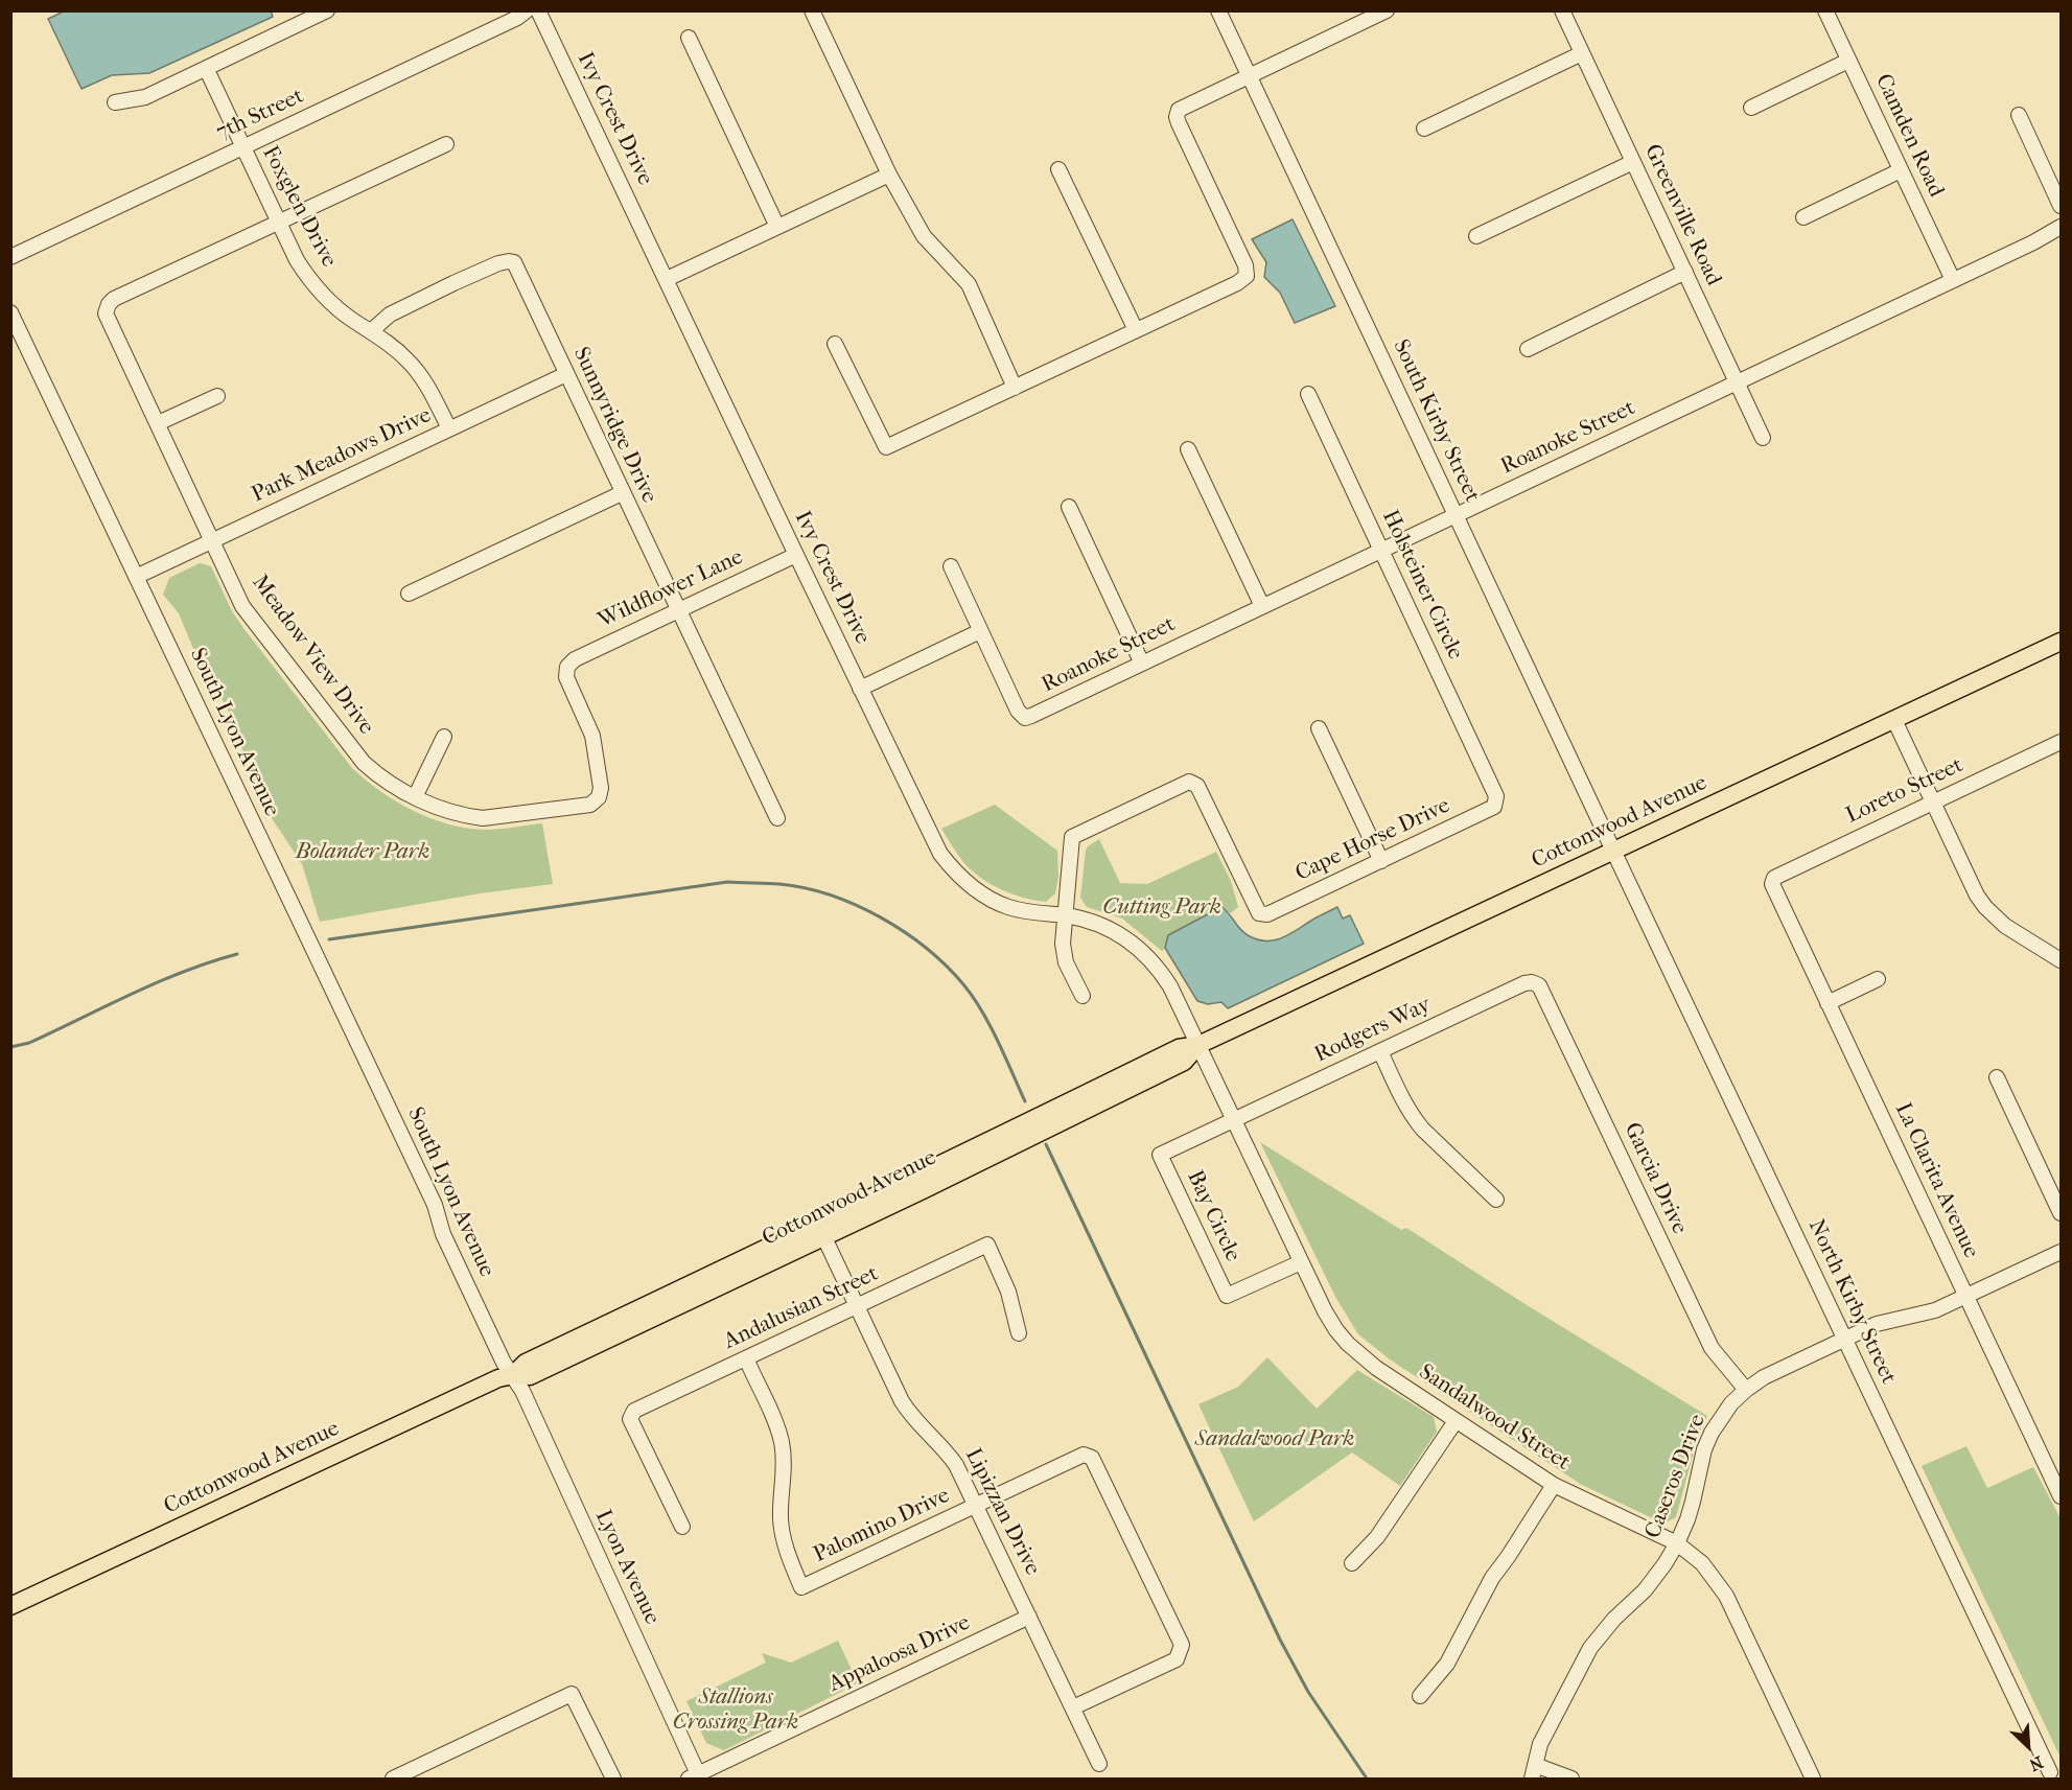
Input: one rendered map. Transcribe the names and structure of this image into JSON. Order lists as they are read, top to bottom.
{
  "streets": {
    "main road": ["Cottonwood Avenue"],
    "street": [
      "7th Street",
      "Ivy Crest Drive",
      "Camden Road",
      "Foxglen Drive",
      "Greenville Road",
      "South Kirby Street",
      "Sunnyridge Drive",
      "Roanoke Street",
      "Park Meadows Drive",
      "Holsteiner Circle",
      "Wildflower Lane",
      "Meadow View Drive",
      "South Lyon Avenue",
      "Loreto Street",
      "Cape Horse Drive",
      "Rodgers Way",
      "Garcia Drive",
      "La Clarita Avenue",
      "Bay Circle",
      "North Kirby Street",
      "Andalusian Street",
      "Sandalwood Street",
      "Caseros Drive",
      "Lipizzan Drive",
      "Palomino Drive",
      "Lyon Avenue",
      "Appaloosa Drive"
    ]
  },
  "crossings": [
    ["7th Street", "Foxglen Drive"],
    ["Ivy Crest Drive", "Wildflower Lane"],
    ["Ivy Crest Drive", "Cottonwood Avenue"],
    ["Ivy Crest Drive", "Cape Horse Drive"],
    ["Ivy Crest Drive", "Sandalwood Street"],
    ["Camden Road", "Roanoke Street"],
    ["Foxglen Drive", "Sunnyridge Drive"],
    ["Foxglen Drive", "Park Meadows Drive"],
    ["Foxglen Drive", "Meadow View Drive"],
    ["Greenville Road", "Roanoke Street"],
    ["South Kirby Street", "Roanoke Street"],
    ["South Kirby Street", "Cottonwood Avenue"],
    ["South Kirby Street", "North Kirby Street"],
    ["Sunnyridge Drive", "Park Meadows Drive"],
    ["Sunnyridge Drive", "Wildflower Lane"],
    ["Roanoke Street", "Holsteiner Circle"],
    ["Park Meadows Drive", "Meadow View Drive"],
    ["Park Meadows Drive", "South Lyon Avenue"],
    ["Holsteiner Circle", "Cape Horse Drive"],
    ["Wildflower Lane", "Meadow View Drive"],
    ["South Lyon Avenue", "Cottonwood Avenue"],
    ["South Lyon Avenue", "Lyon Avenue"],
    ["Loreto Street", "La Clarita Avenue"],
    ["Cottonwood Avenue", "North Kirby Street"],
    ["Cottonwood Avenue", "Sandalwood Street"],
    ["Cottonwood Avenue", "Lipizzan Drive"],
    ["Cottonwood Avenue", "Lyon Avenue"],
    ["Rodgers Way", "Garcia Drive"],
    ["Rodgers Way", "Bay Circle"],
    ["Rodgers Way", "Sandalwood Street"],
    ["Garcia Drive", "Caseros Drive"],
    ["La Clarita Avenue", "Caseros Drive"],
    ["Bay Circle", "Sandalwood Street"],
    ["North Kirby Street", "Caseros Drive"],
    ["Andalusian Street", "Lipizzan Drive"],
    ["Andalusian Street", "Palomino Drive"],
    ["Sandalwood Street", "Caseros Drive"],
    ["Lipizzan Drive", "Palomino Drive"],
    ["Lipizzan Drive", "Appaloosa Drive"],
    ["Lyon Avenue", "Appaloosa Drive"]
  ],
  "parks": [
    "Bolander Park",
    "Cutting Park",
    "Sandalwood Park",
    "Stallions Crossing Park"
  ],
  "north": "bottom right"
}
